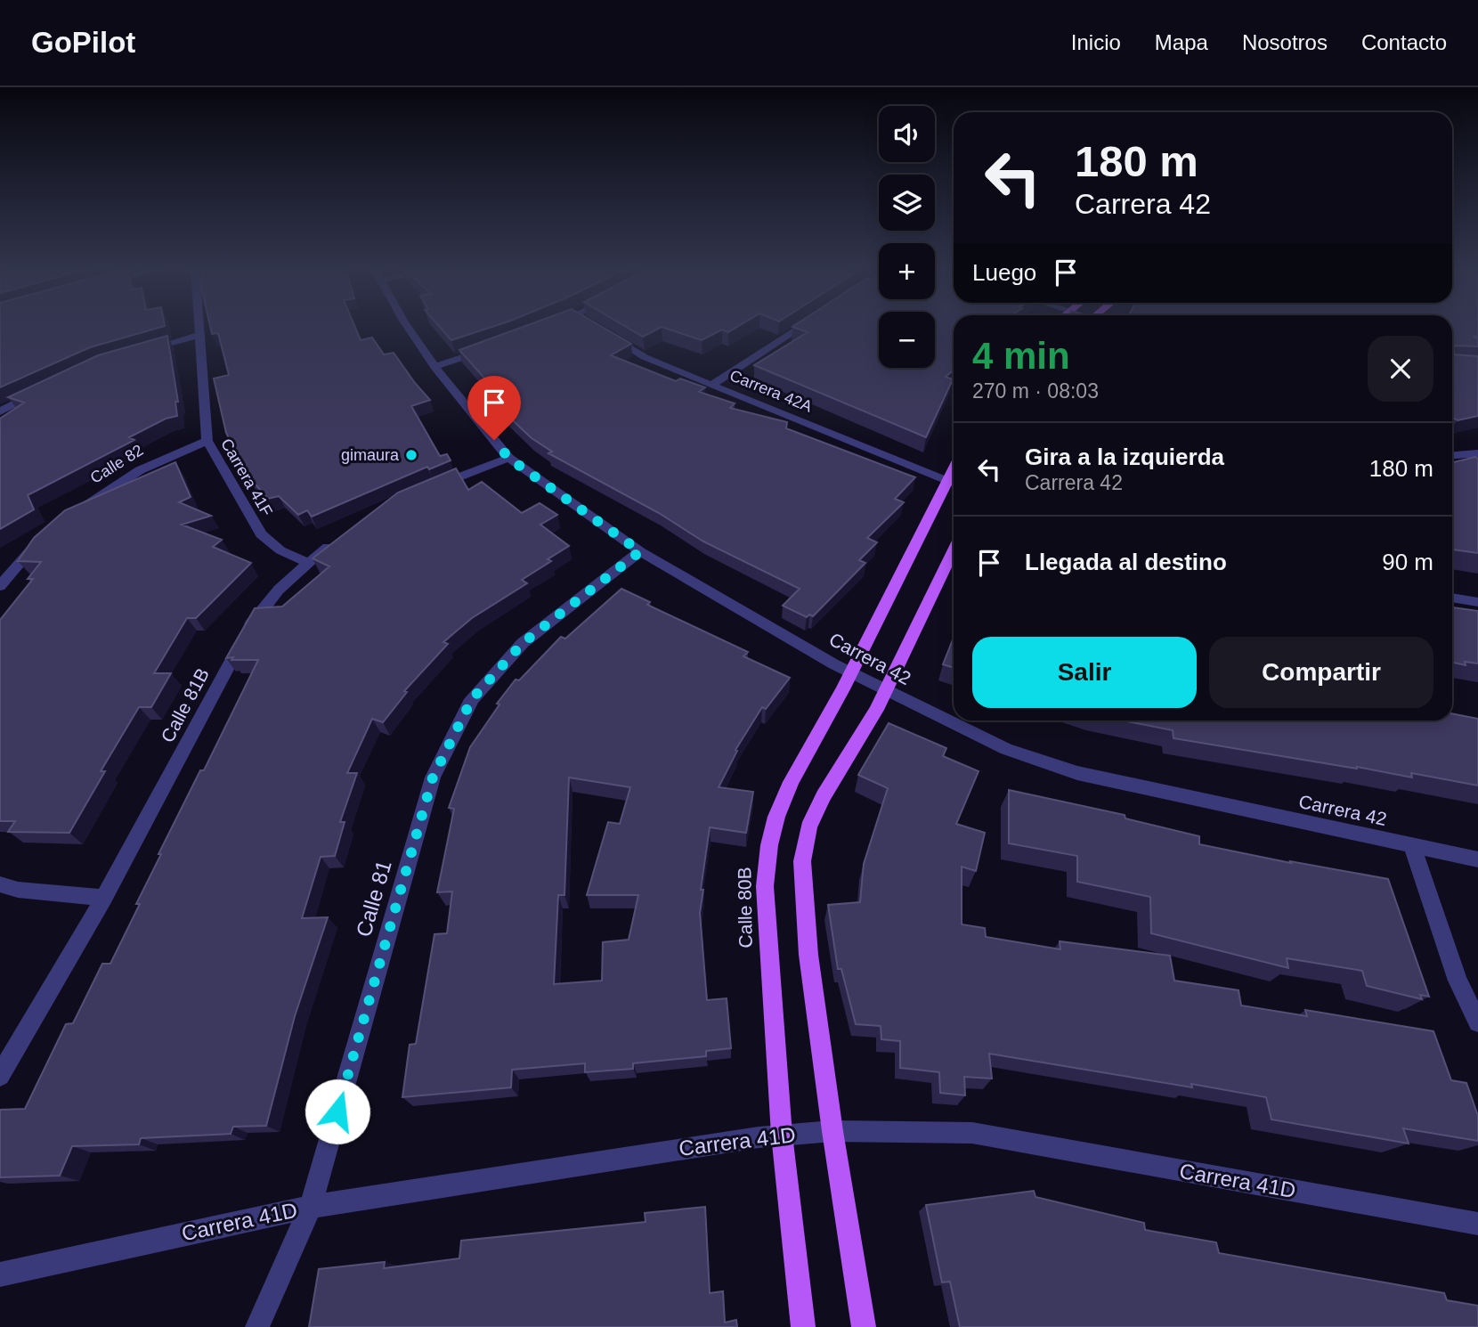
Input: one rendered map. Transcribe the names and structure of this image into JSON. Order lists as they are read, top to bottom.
{
  "streets": {
    "main road": ["Calle 80B"],
    "street": [
      "Carrera 42A",
      "Calle 82",
      "Carrera 41F",
      "Carrera 42",
      "Calle 81B",
      "Calle 81",
      "Carrera 41D"
    ]
  },
  "crossings": [
    ["Carrera 42A", "Calle 80B"],
    ["Calle 82", "Carrera 41F"],
    ["Carrera 41F", "Calle 81B"],
    ["Carrera 42", "Calle 81"],
    ["Carrera 42", "Calle 80B"],
    ["Calle 81", "Carrera 41D"],
    ["Calle 80B", "Carrera 41D"]
  ],
  "places": ["gimaura"],
  "page": {
    "header": "GoPilot",
    "nav": [
      "Inicio",
      "Mapa",
      "Nosotros",
      "Contacto"
    ],
    "map_buttons": ["+", "−"],
    "turn": ["180 m", "Carrera 42"],
    "then": "Luego",
    "heading": ["4 min", "270 m · 08:03"],
    "list": [
      {
        "name": "Gira a la izquierda",
        "note": "Carrera 42",
        "value": "180 m"
      },
      {
        "name": "Llegada al destino",
        "value": "90 m"
      }
    ],
    "buttons": ["Salir", "Compartir"]
  }
}
